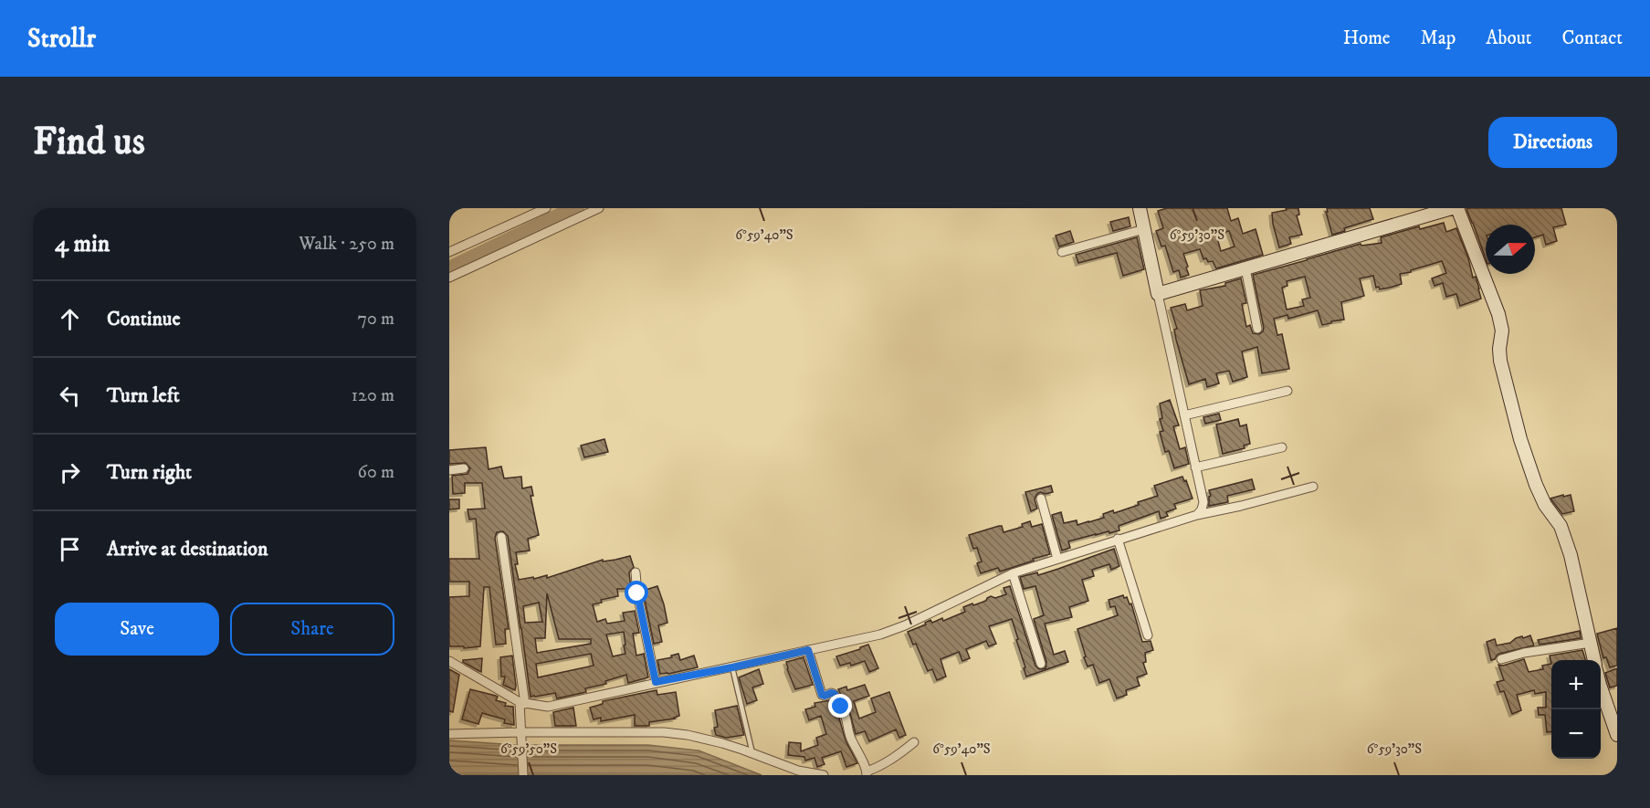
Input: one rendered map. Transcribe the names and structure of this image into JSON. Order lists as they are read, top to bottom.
{
  "north": "right",
  "page": {
    "header": "Strollr",
    "nav": [
      "Home",
      "Map",
      "About",
      "Contact"
    ],
    "buttons": [
      "Directions",
      ["Save", "Share"]
    ],
    "title": "Find us",
    "heading": ["4 min", "Walk · 250 m"],
    "list": [
      ["Continue", "70 m"],
      ["Turn left", "120 m"],
      ["Turn right", "60 m"],
      "Arrive at destination"
    ],
    "map_buttons": ["+", "−"]
  },
  "coordinates": ["6°59'40\"S", "6°59'30\"S", "6°59'50\"S"]
}
